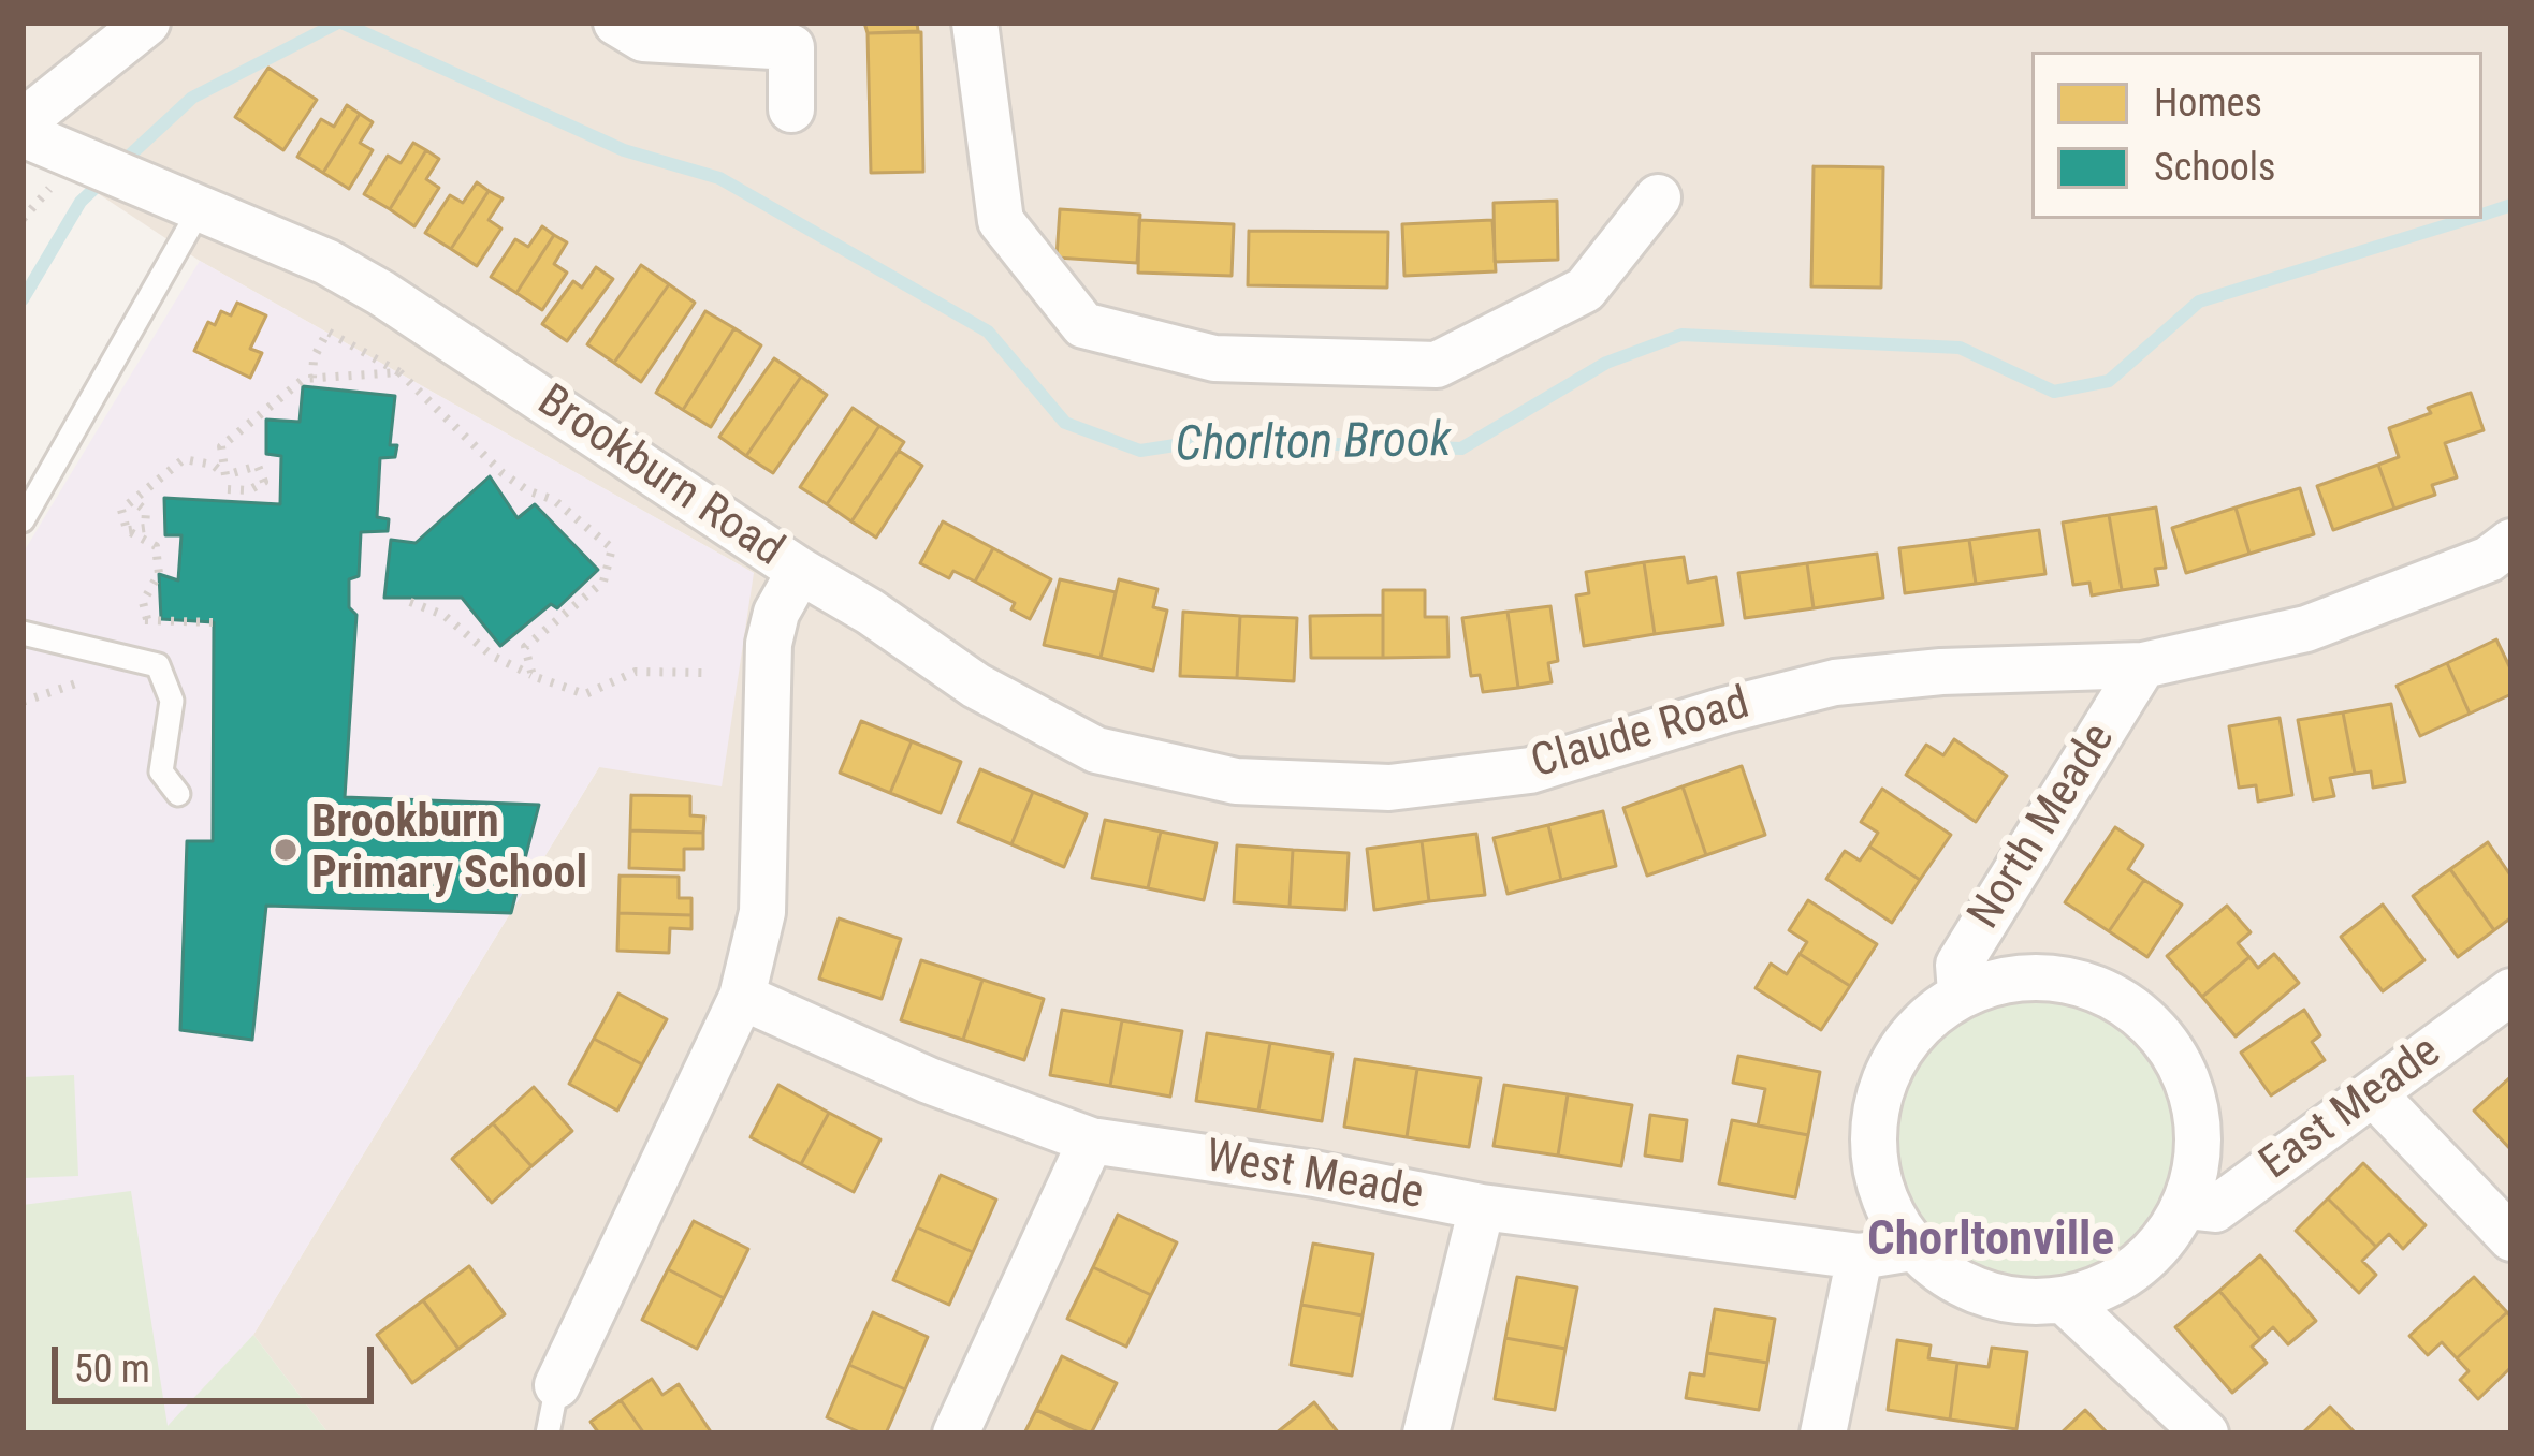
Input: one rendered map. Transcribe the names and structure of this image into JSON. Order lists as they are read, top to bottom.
{
  "streets": {
    "street": [
      "Brookburn Road",
      "Claude Road",
      "North Meade",
      "East Meade",
      "West Meade"
    ]
  },
  "crossings": [
    ["Brookburn Road", "Claude Road"],
    ["Brookburn Road", "West Meade"],
    ["Claude Road", "North Meade"],
    ["North Meade", "East Meade"],
    ["North Meade", "West Meade"],
    ["East Meade", "West Meade"]
  ],
  "districts": ["Chorltonville"],
  "water": ["Chorlton Brook"],
  "places": ["Brookburn Primary School"],
  "legend": ["Homes", "Schools"],
  "scale_bar": "50 m"
}
